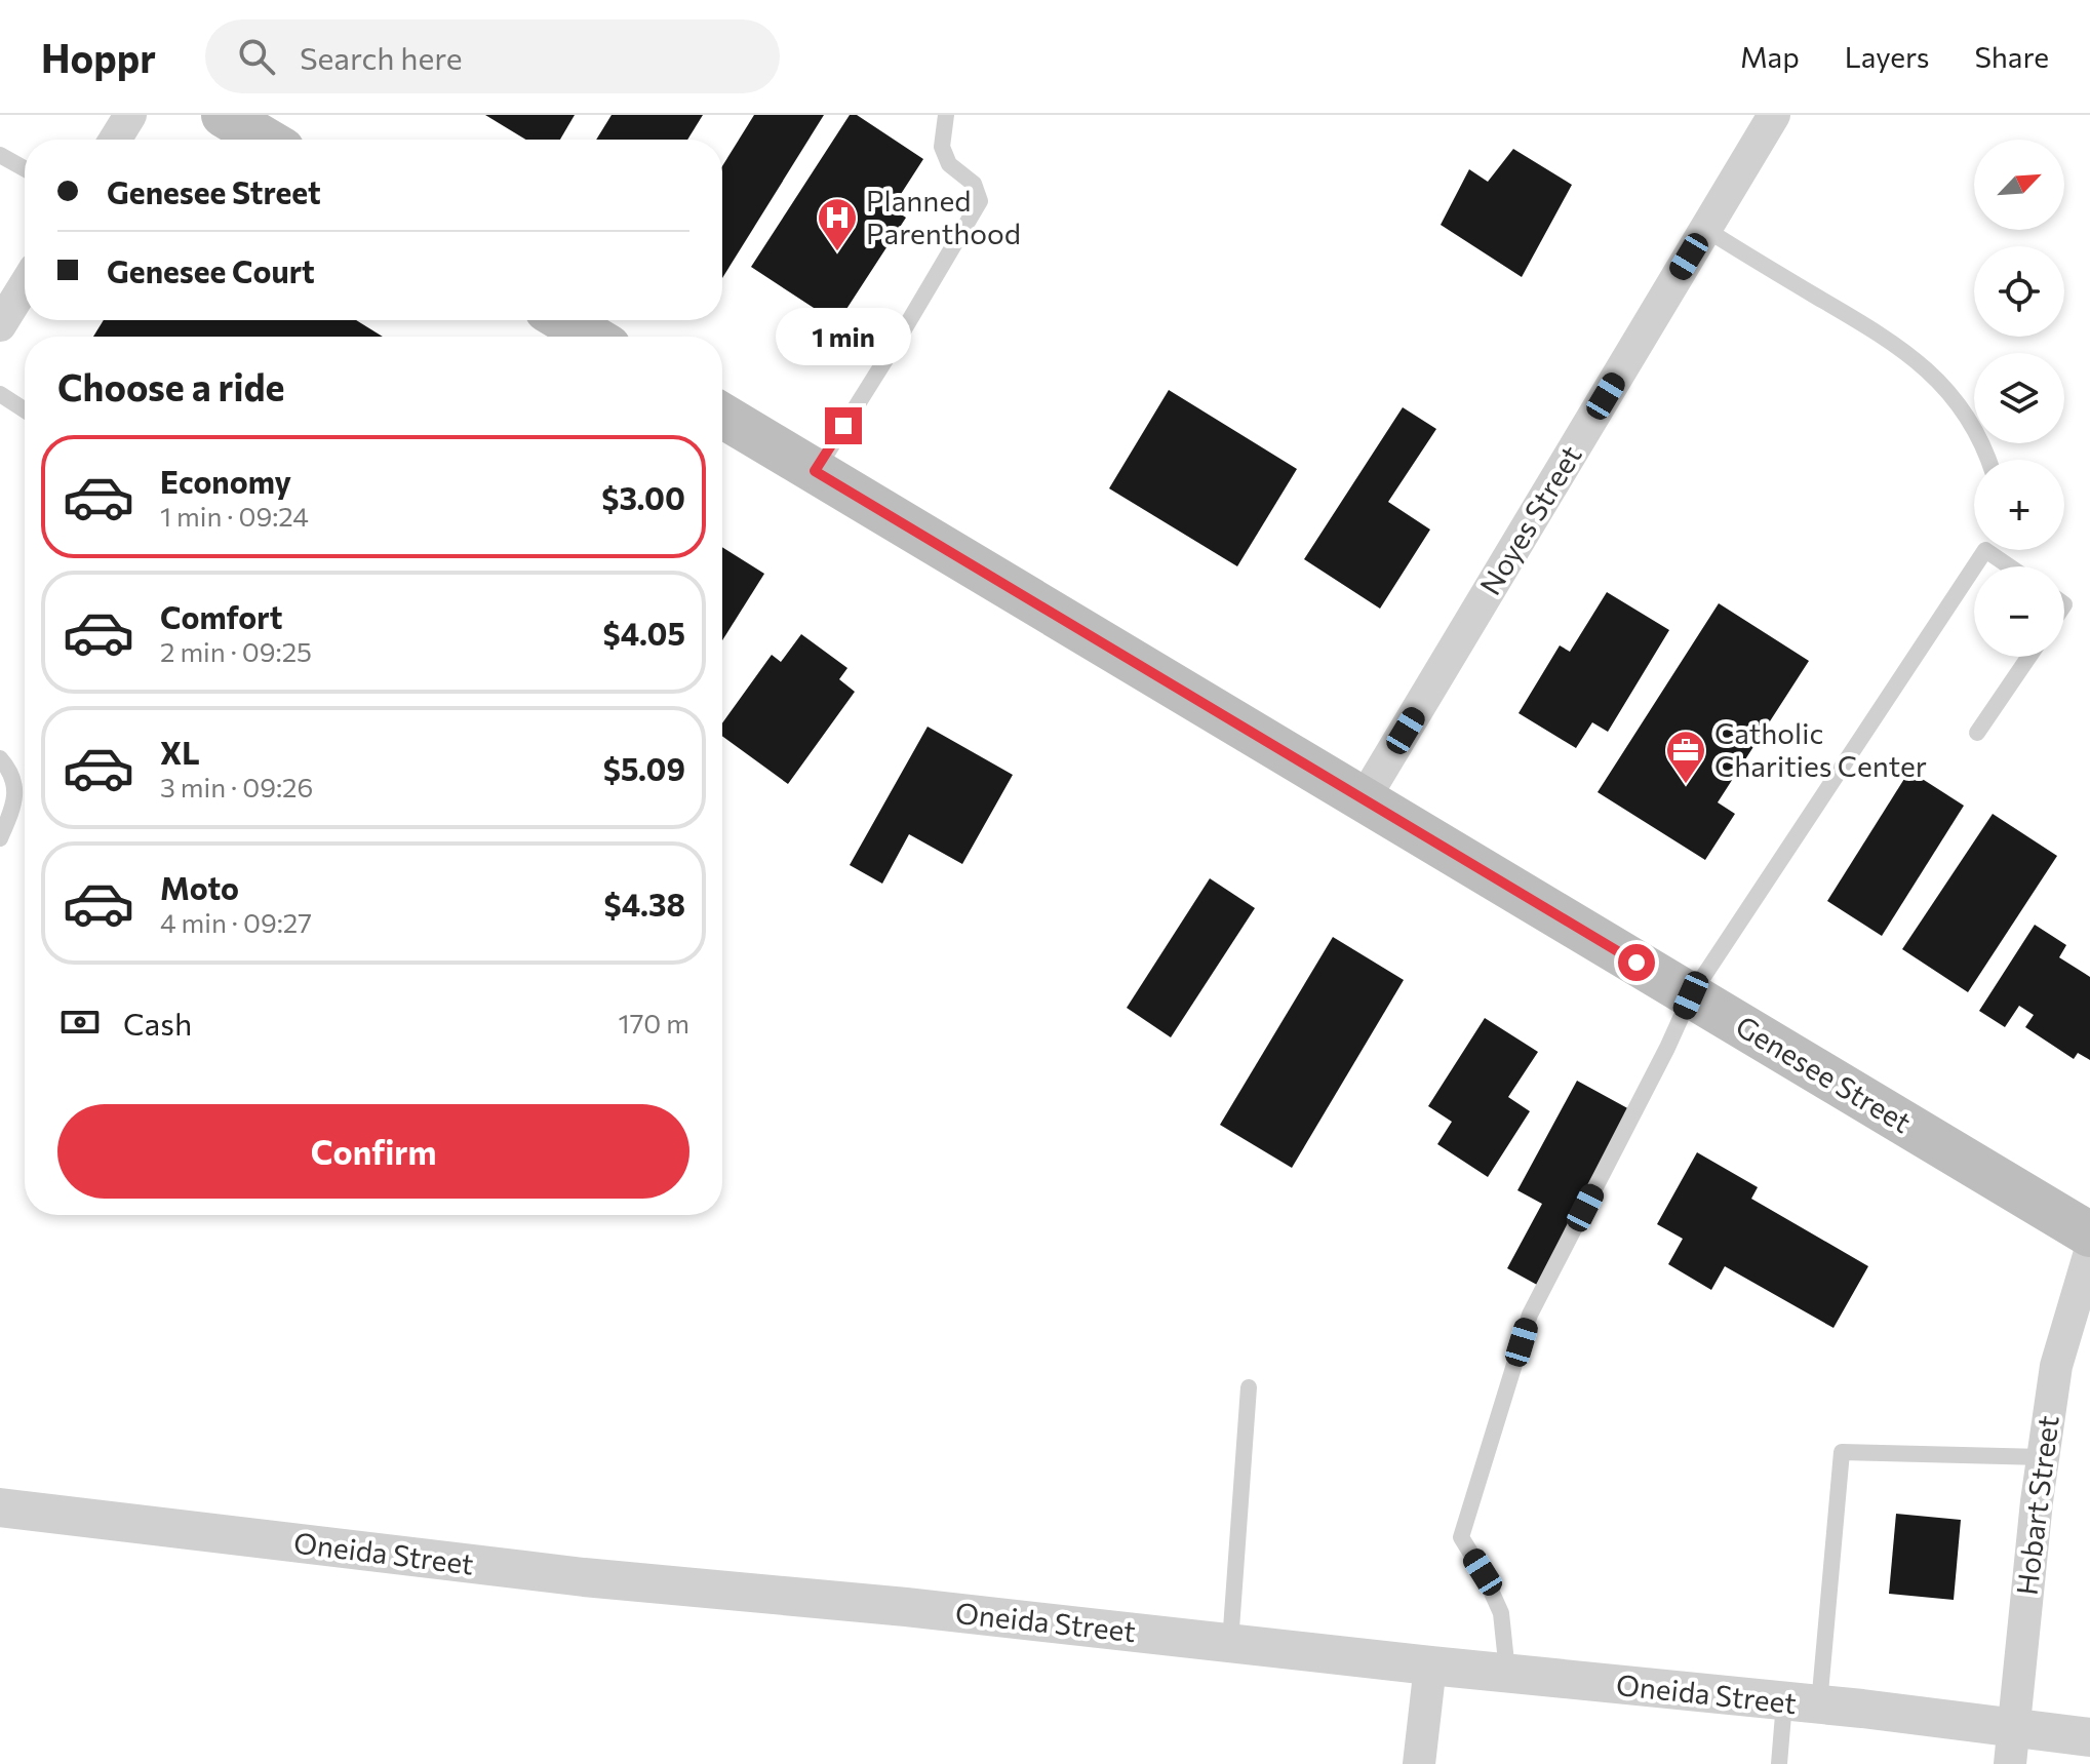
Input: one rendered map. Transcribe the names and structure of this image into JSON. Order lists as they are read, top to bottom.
{
  "streets": {
    "main road": ["Genesee Street"],
    "street": ["Noyes Street", "Hobart Street", "Oneida Street"]
  },
  "crossings": [
    ["Noyes Street", "Genesee Street"],
    ["Hobart Street", "Oneida Street"]
  ],
  "places": {
    "hospital": ["Planned Parenthood"],
    "office": ["Catholic Charities Center"]
  },
  "north": "top right",
  "page": {
    "header": "Hoppr",
    "search": "Search here",
    "nav": ["Map", "Layers", "Share"],
    "map_buttons": ["+", "−"],
    "banner": ["Genesee Street", "Genesee Court"],
    "bubble": "1 min",
    "heading": "Choose a ride",
    "list": [
      {
        "name": "Economy",
        "note": "1 min · 09:24",
        "value": "$3.00"
      },
      {
        "name": "Comfort",
        "note": "2 min · 09:25",
        "value": "$4.05"
      },
      {
        "name": "XL",
        "note": "3 min · 09:26",
        "value": "$5.09"
      },
      {
        "name": "Moto",
        "note": "4 min · 09:27",
        "value": "$4.38"
      }
    ],
    "pay": ["Cash", "170 m"],
    "buttons": "Confirm"
  }
}
